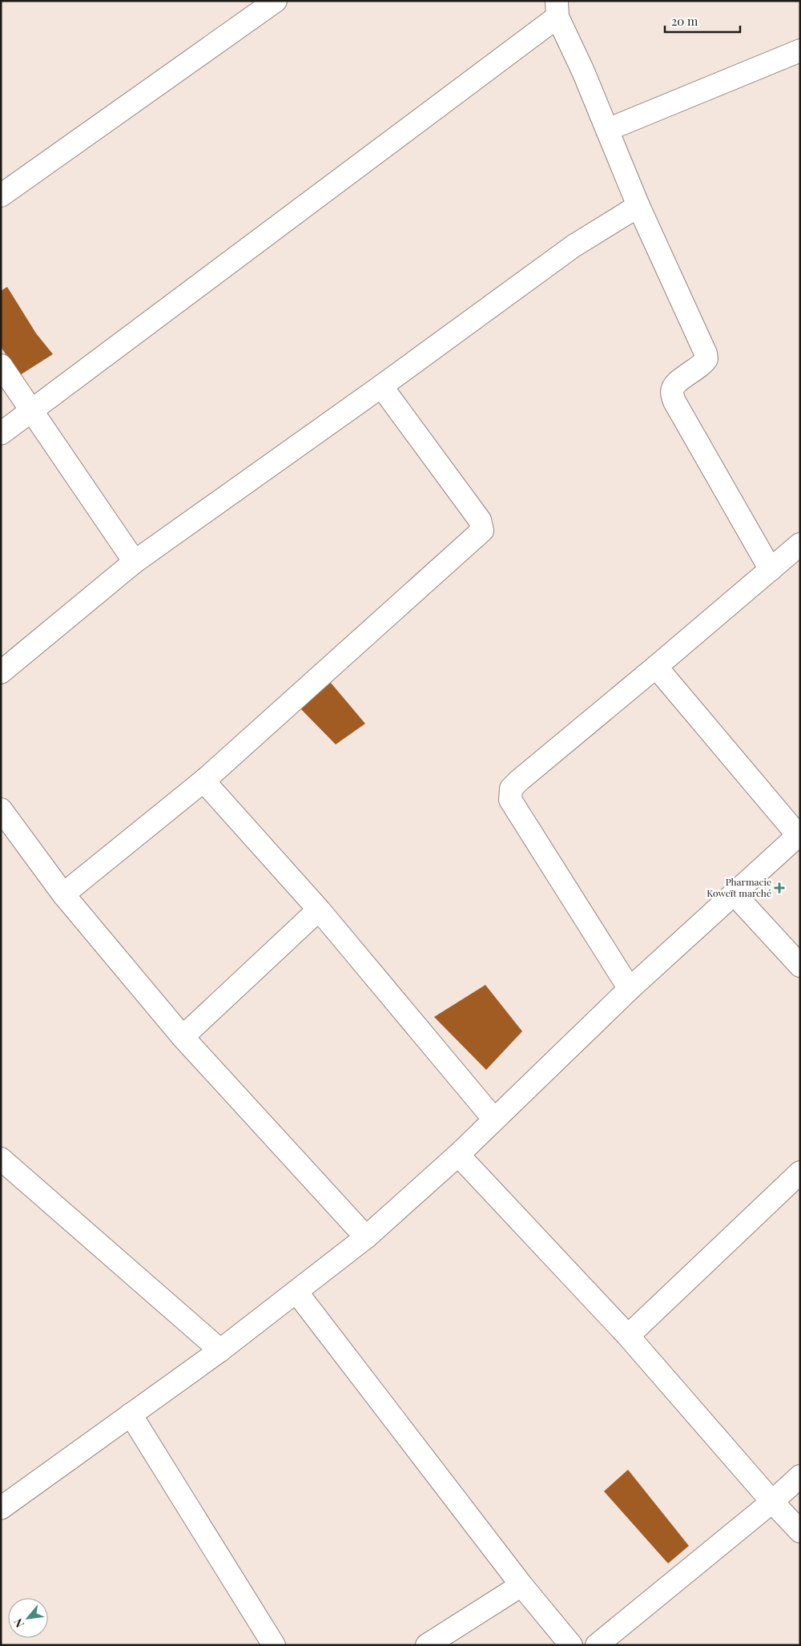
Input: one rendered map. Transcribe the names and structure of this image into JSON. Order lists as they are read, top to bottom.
{
  "places": {
    "health": ["Pharmacie Koweït marché"]
  },
  "scale_bar": "20 m",
  "north": "bottom left"
}
